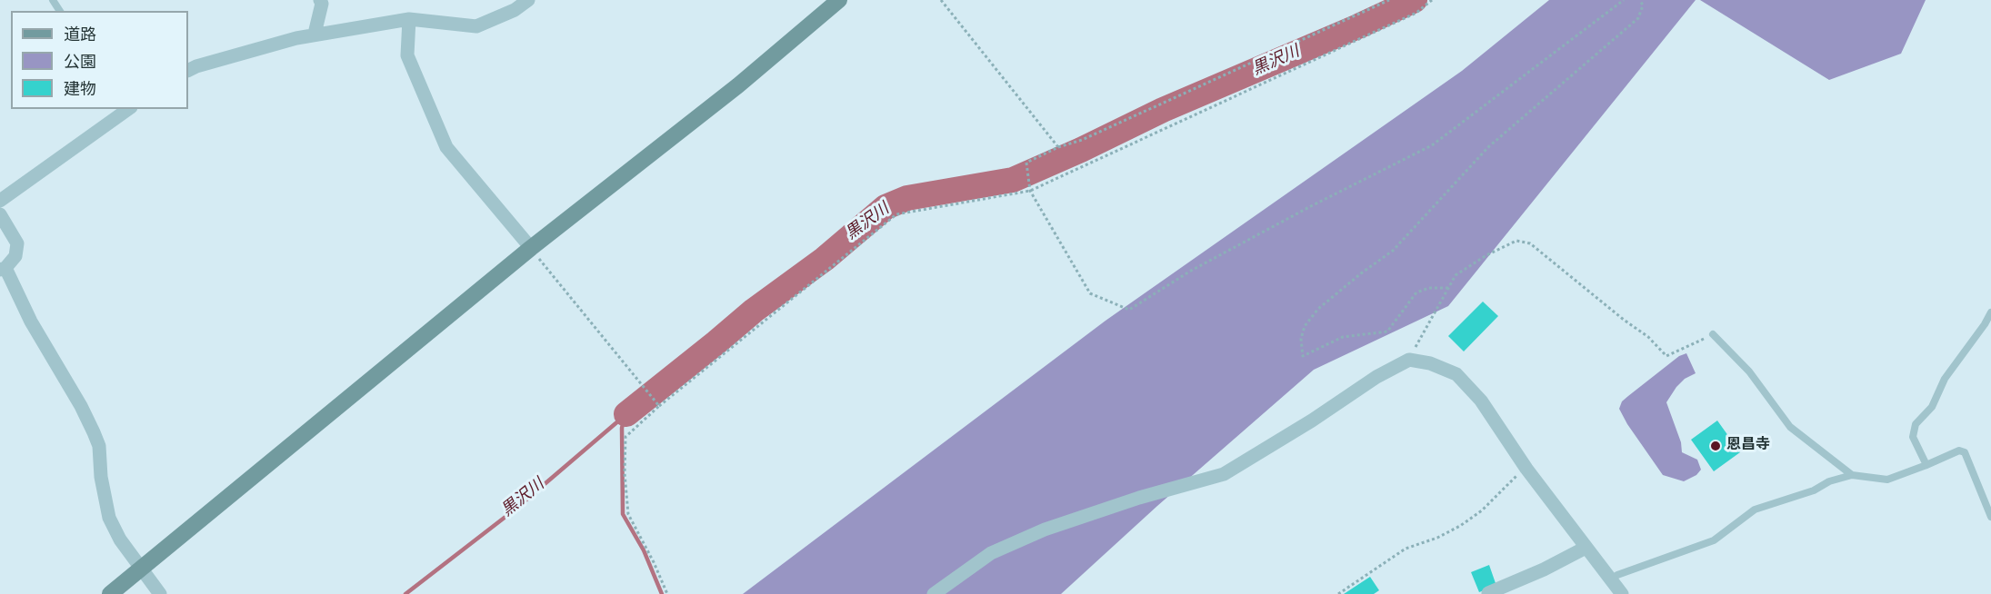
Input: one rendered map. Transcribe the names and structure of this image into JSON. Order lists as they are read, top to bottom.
{
  "water": ["黒沢川"],
  "places": ["恩昌寺"],
  "legend": ["道路", "公園", "建物"]
}
